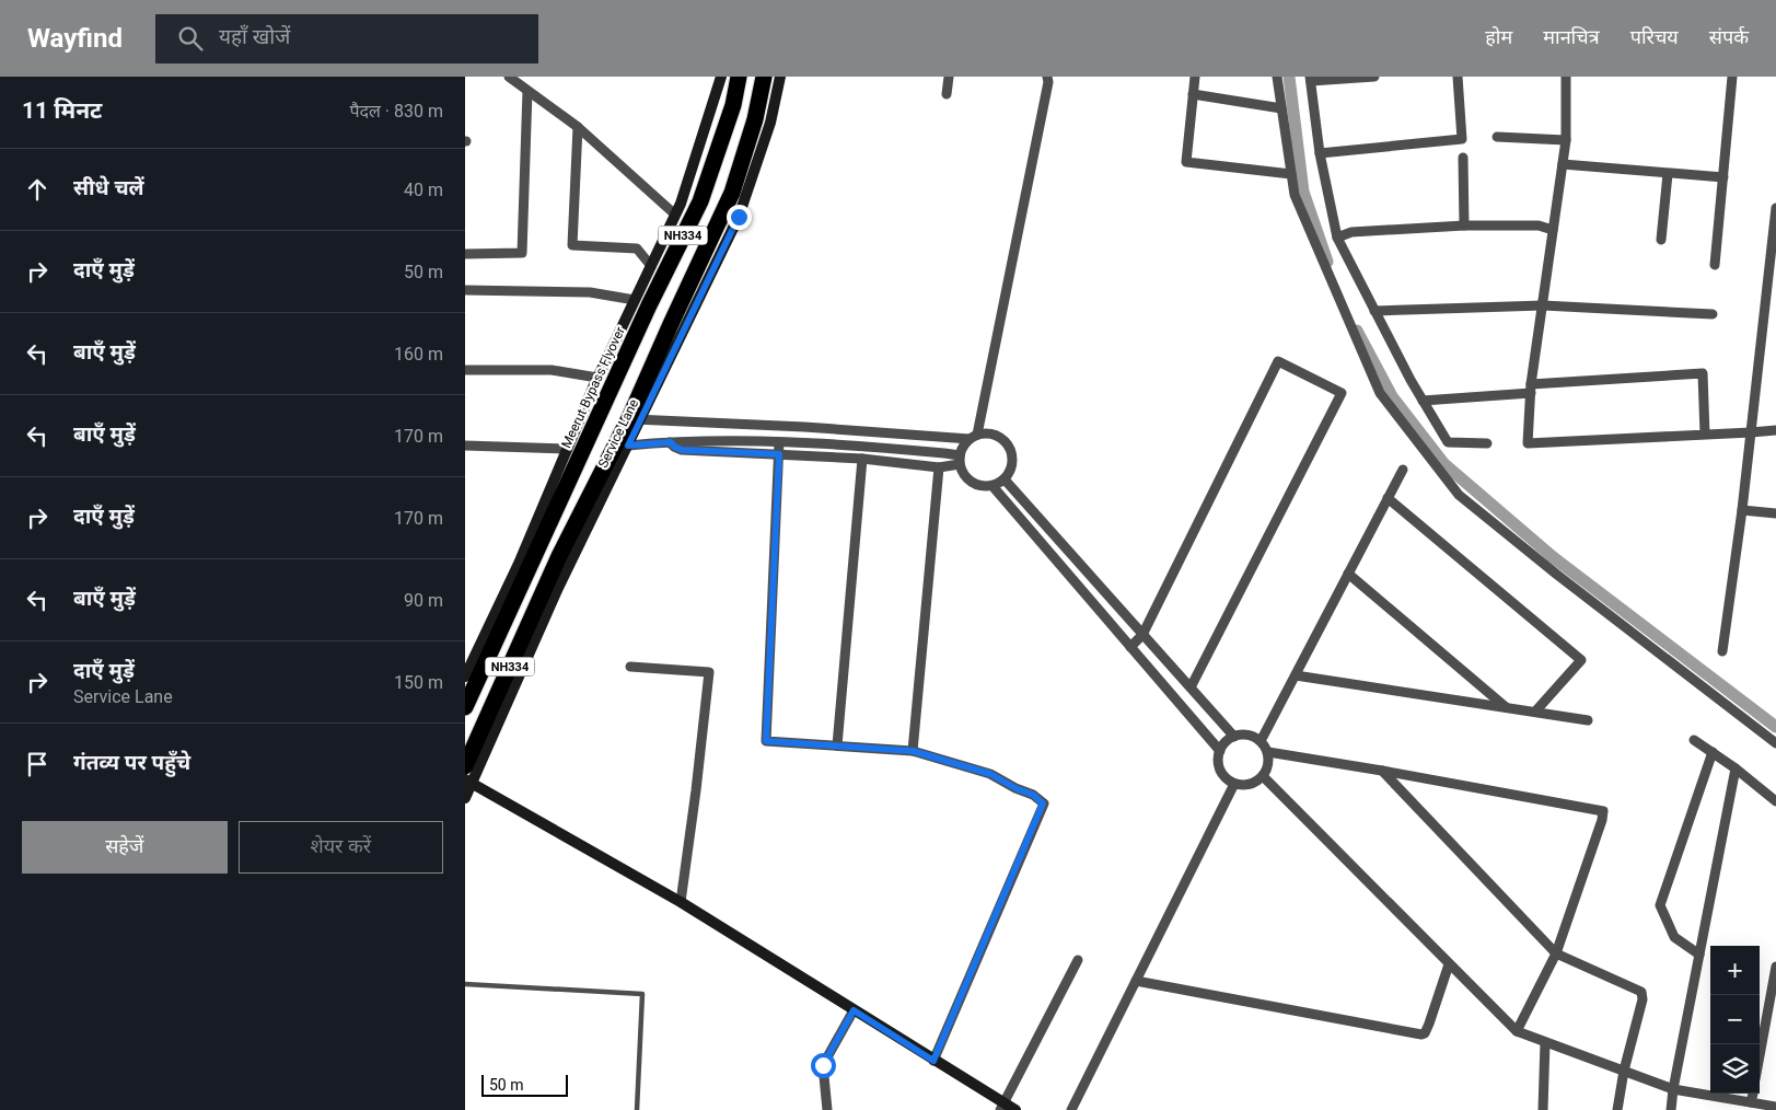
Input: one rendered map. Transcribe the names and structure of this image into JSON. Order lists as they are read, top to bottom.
{
  "streets": {
    "highway": ["NH334", "Meerut Bypass Flyover"],
    "street": ["Service Lane"]
  },
  "crossings": [
    ["NH334", "Service Lane"]
  ],
  "scale_bar": "50 m",
  "page": {
    "header": "Wayfind",
    "search": "यहाँ खोजें",
    "nav": [
      "होम",
      "मानचित्र",
      "परिचय",
      "संपर्क"
    ],
    "heading": ["11 मिनट", "पैदल · 830 m"],
    "list": [
      ["सीधे चलें", "40 m"],
      ["दाएँ मुड़ें", "50 m"],
      ["बाएँ मुड़ें", "160 m"],
      ["बाएँ मुड़ें", "170 m"],
      ["दाएँ मुड़ें", "170 m"],
      ["बाएँ मुड़ें", "90 m"],
      ["दाएँ मुड़ें", "Service Lane", "150 m"],
      "गंतव्य पर पहुँचे"
    ],
    "buttons": ["सहेजें", "शेयर करें"],
    "map_buttons": ["+", "−"],
    "scale": "50 m"
  }
}
